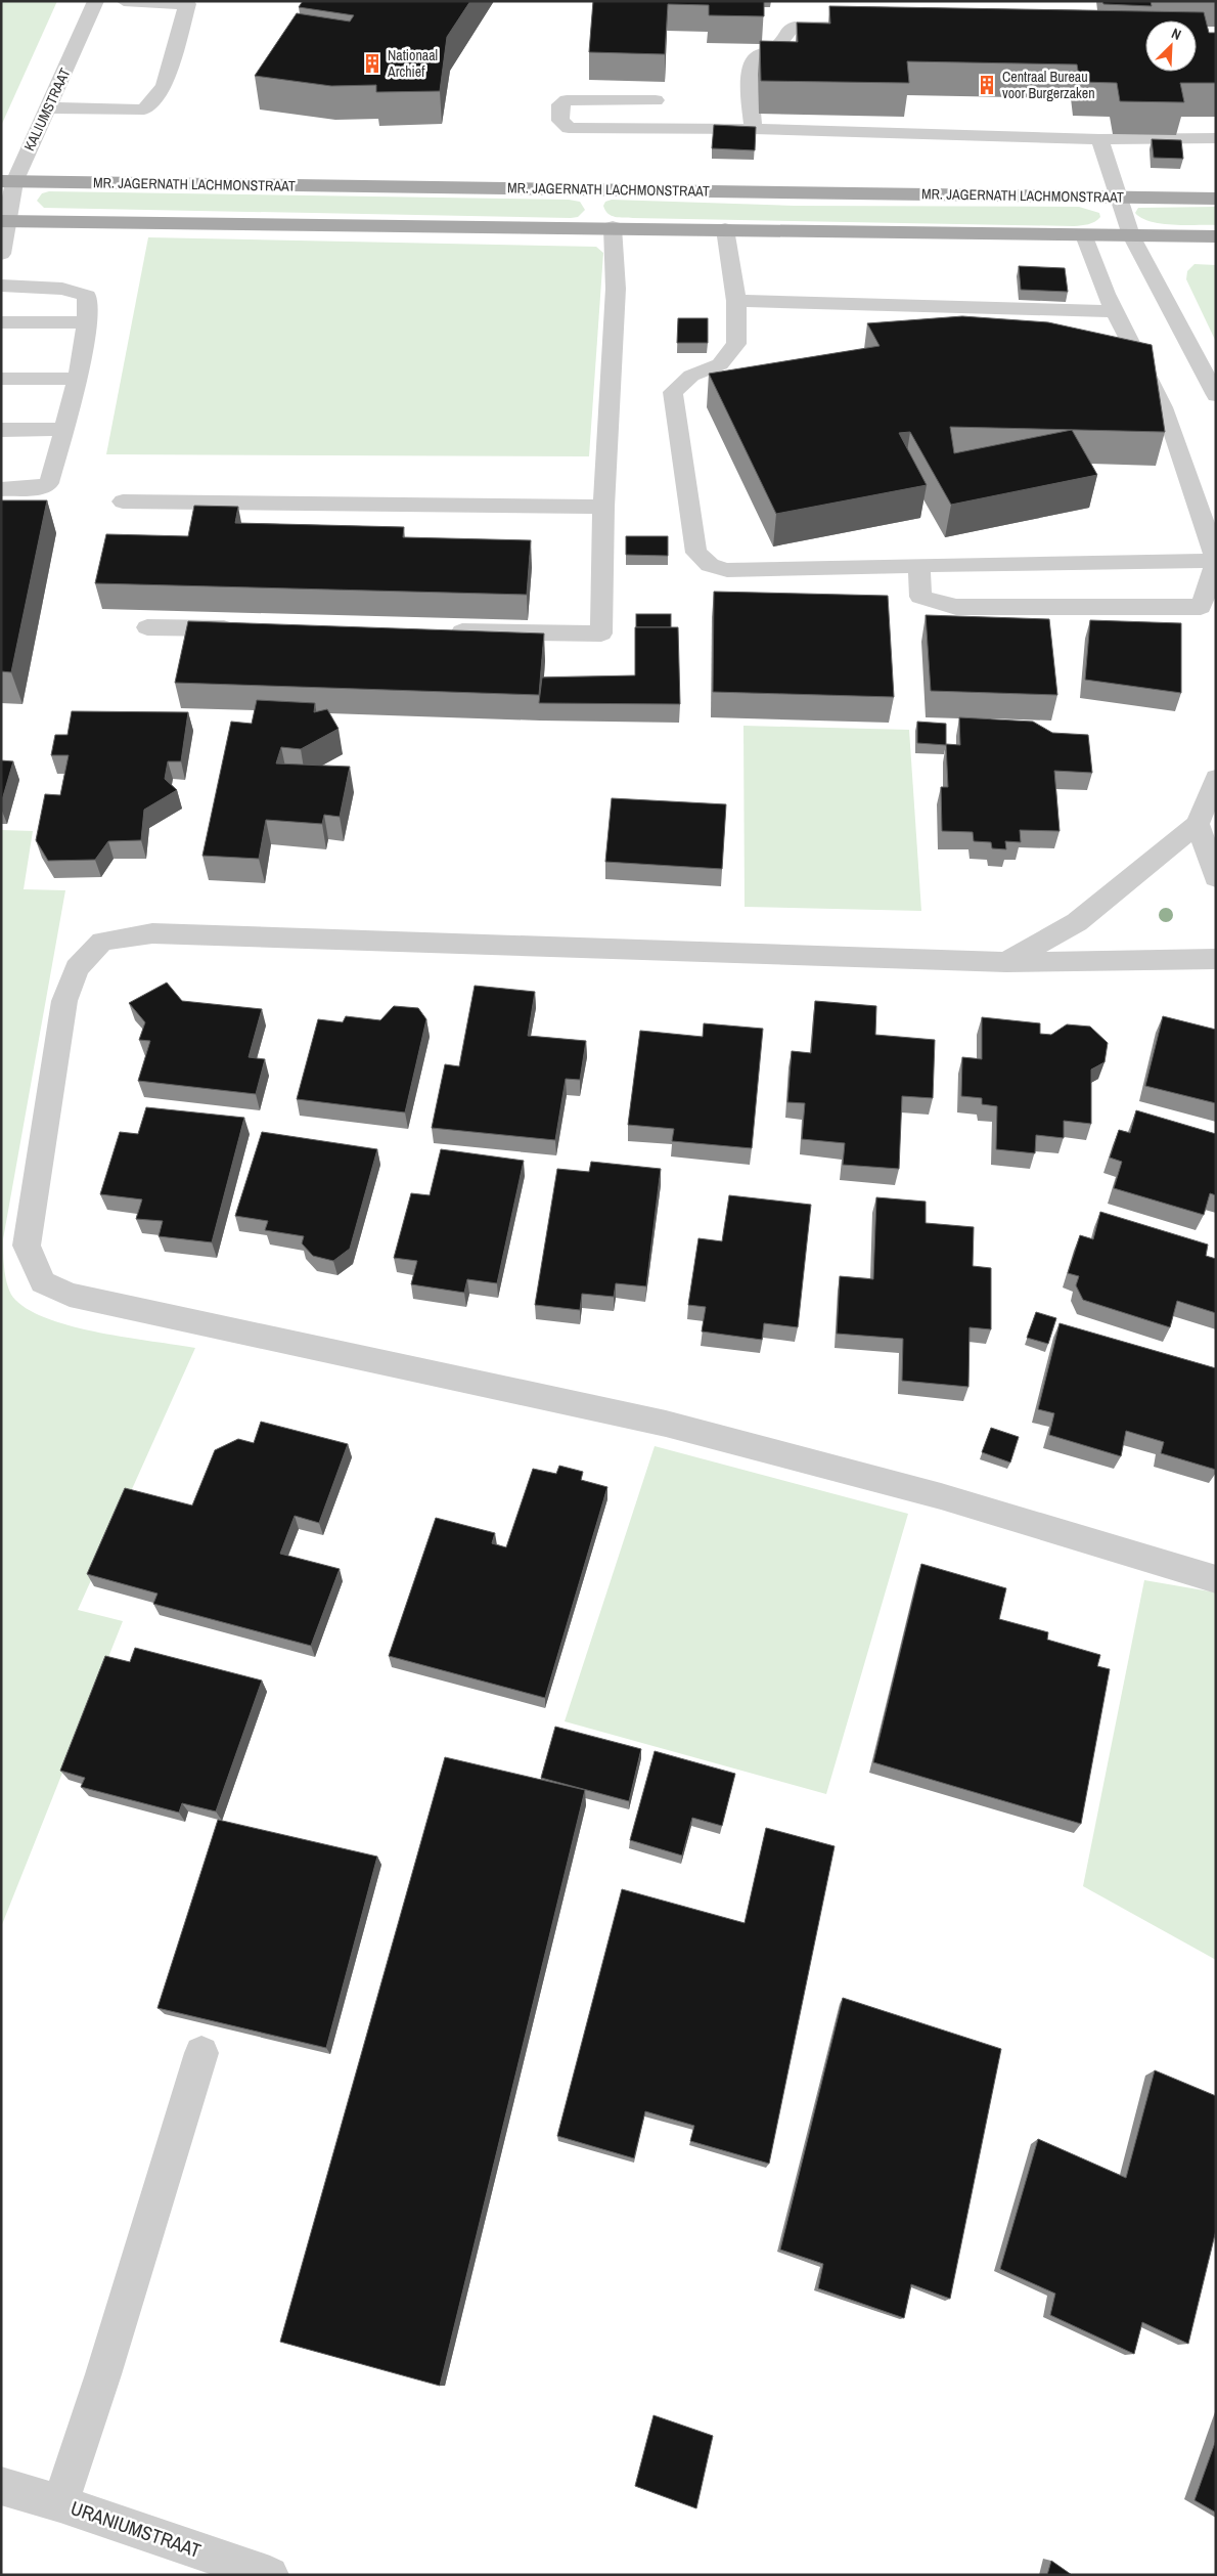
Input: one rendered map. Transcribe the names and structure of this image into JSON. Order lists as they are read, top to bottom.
{
  "streets": {
    "main road": ["MR. JAGERNATH LACHMONSTRAAT"],
    "street": ["KALIUMSTRAAT", "URANIUMSTRAAT"]
  },
  "crossings": [
    ["KALIUMSTRAAT", "MR. JAGERNATH LACHMONSTRAAT"]
  ],
  "places": {
    "building": ["Nationaal Archief", "Centraal Bureau voor Burgerzaken"]
  },
  "north": "top right"
}
